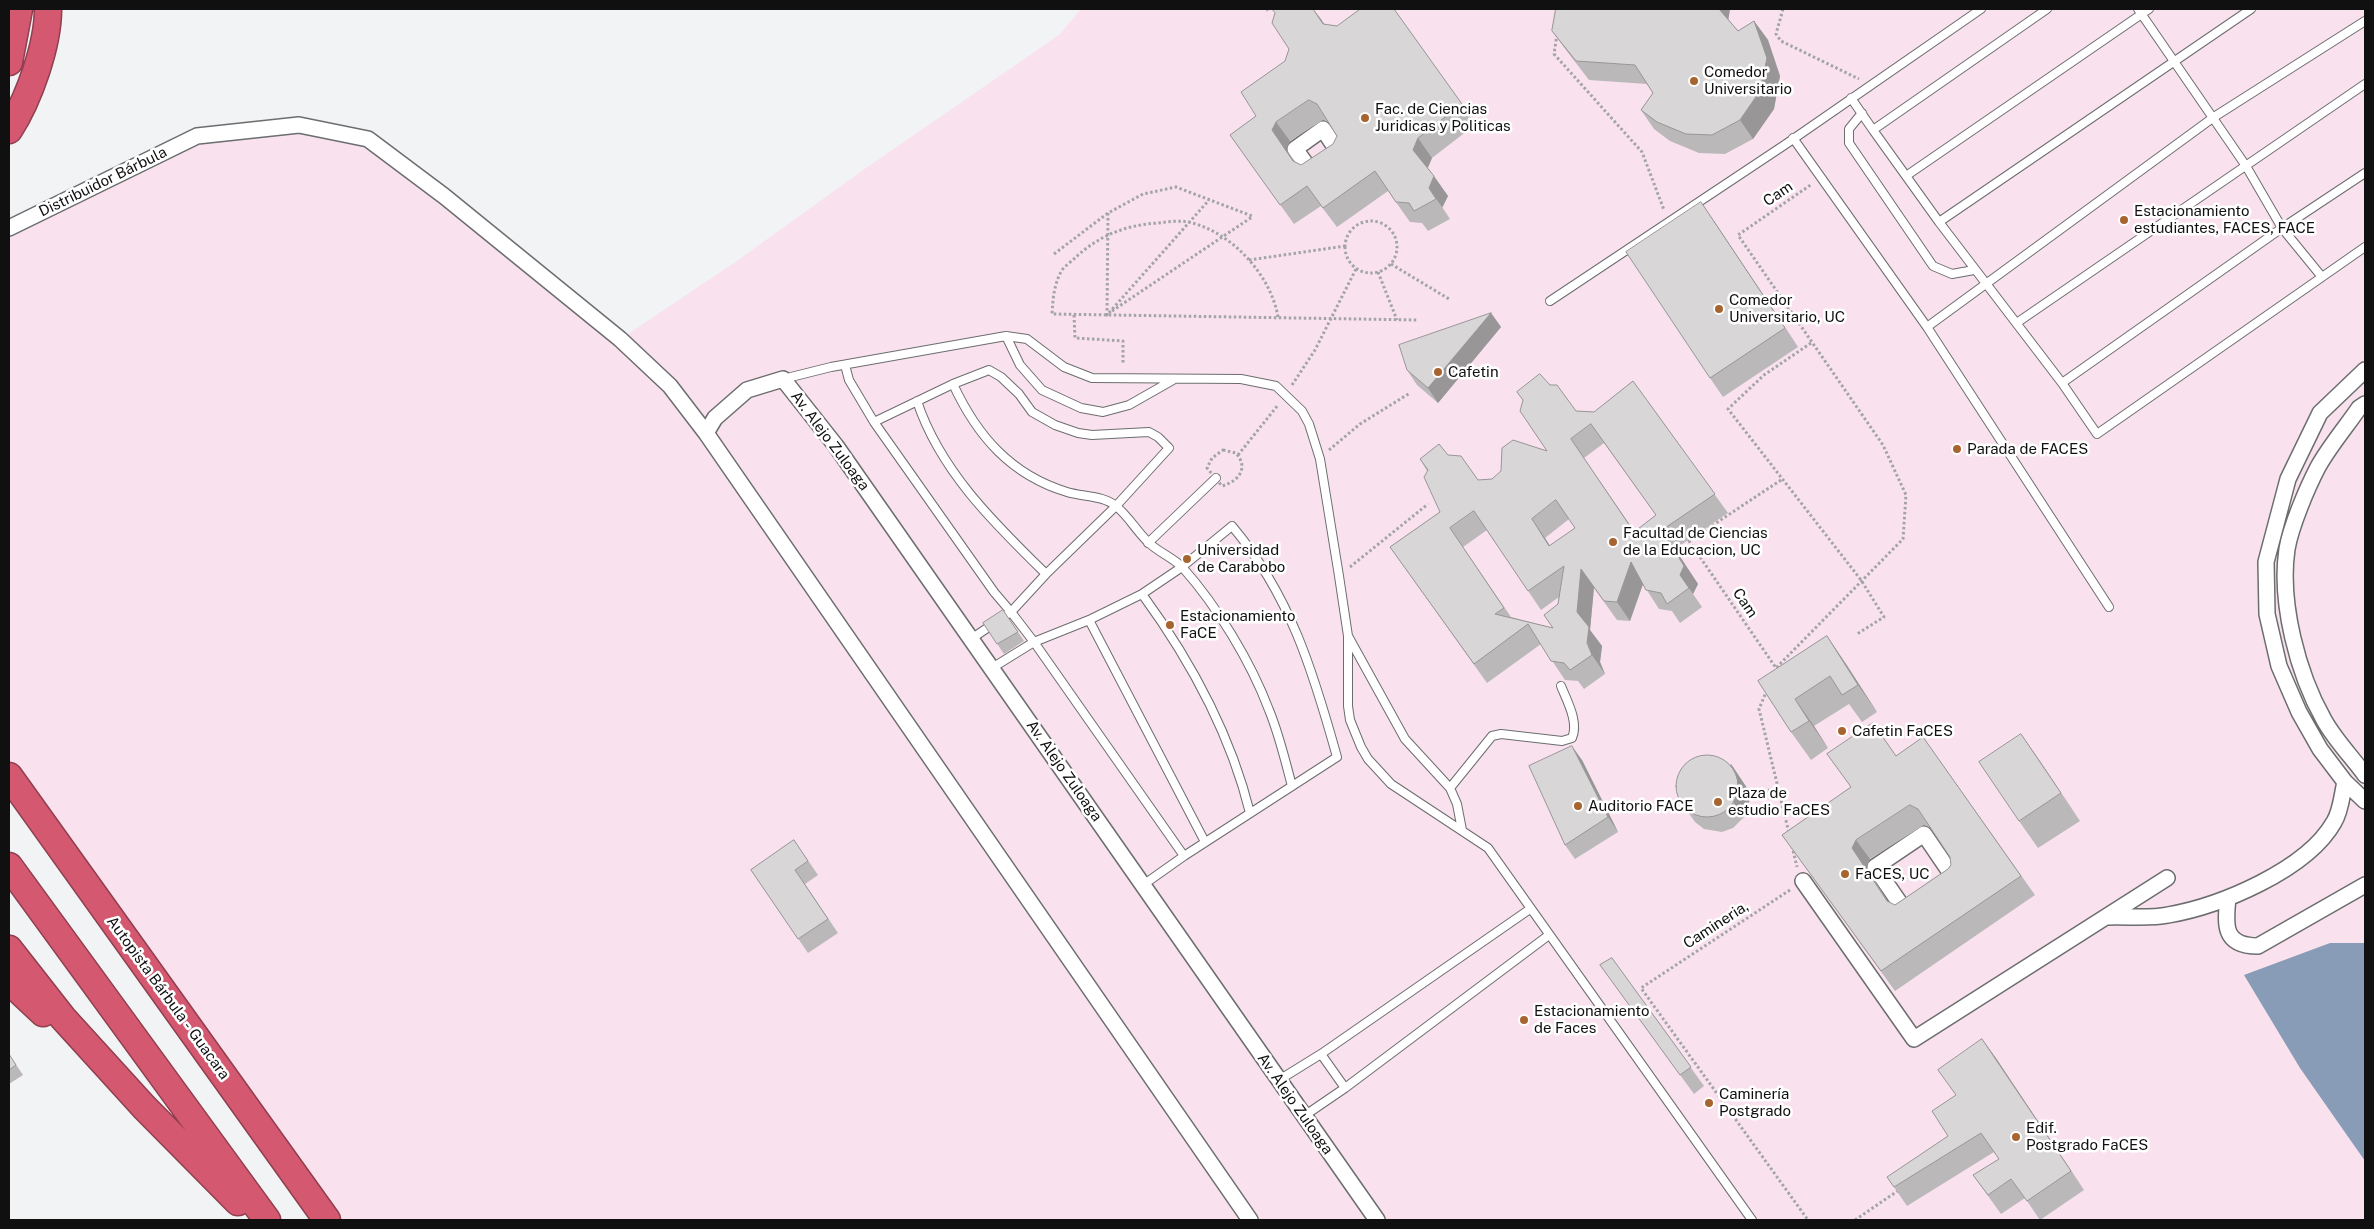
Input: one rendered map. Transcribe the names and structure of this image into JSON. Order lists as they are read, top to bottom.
{
  "streets": {
    "highway": ["Autopista Bárbula - Guacara"],
    "street": ["Distribuidor Bárbula", "Av. Alejo Zuloaga"],
    "path": ["Cam", "Camineria,"]
  },
  "crossings": [
    ["Distribuidor Bárbula", "Av. Alejo Zuloaga"]
  ],
  "places": [
    "Comedor Universitario",
    "Fac. de Ciencias Juridicas y Politicas",
    "Estacionamiento estudiantes, FACES, FACE",
    "Comedor Universitario, UC",
    "Cafetin",
    "Parada de FACES",
    "Facultad de Ciencias de la Educacion, UC",
    "Universidad de Carabobo",
    "Estacionamiento FaCE",
    "Cafetin FaCES",
    "Plaza de estudio FaCES",
    "Auditorio FACE",
    "FaCES, UC",
    "Estacionamiento de Faces",
    "Caminería Postgrado",
    "Edif. Postgrado FaCES"
  ]
}
